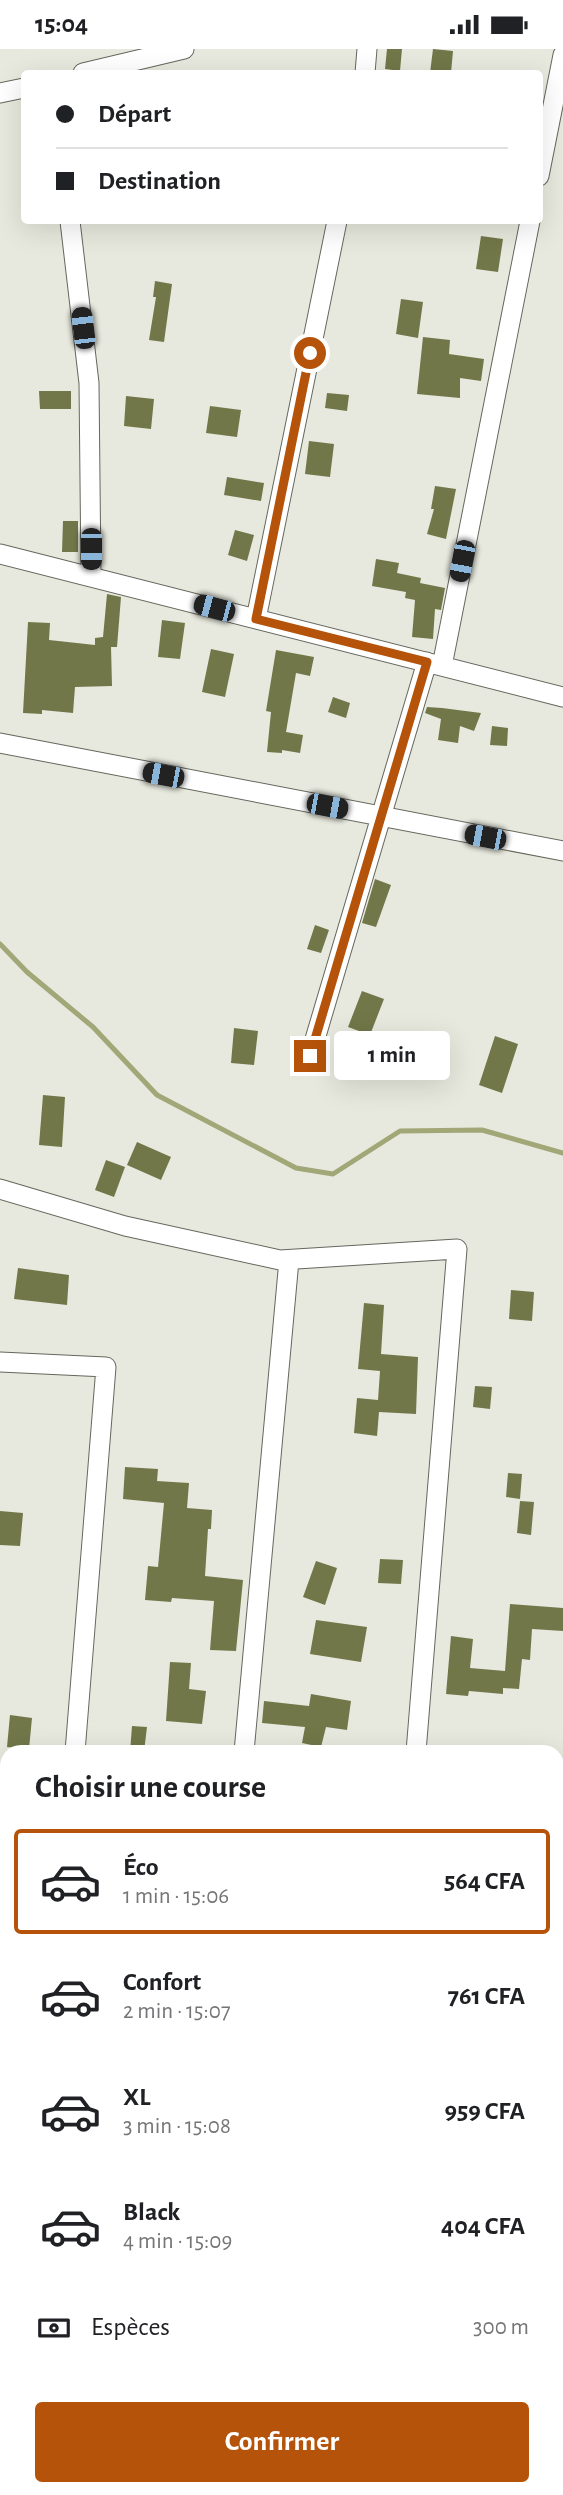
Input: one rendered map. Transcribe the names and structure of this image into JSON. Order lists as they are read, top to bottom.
{
  "page": {
    "status": "15:04",
    "banner": ["Départ", "Destination"],
    "bubble": "1 min",
    "heading": "Choisir une course",
    "list": [
      {
        "name": "Éco",
        "note": "1 min · 15:06",
        "value": "564 CFA"
      },
      {
        "name": "Confort",
        "note": "2 min · 15:07",
        "value": "761 CFA"
      },
      {
        "name": "XL",
        "note": "3 min · 15:08",
        "value": "959 CFA"
      },
      {
        "name": "Black",
        "note": "4 min · 15:09",
        "value": "404 CFA"
      }
    ],
    "pay": ["Espèces", "300 m"],
    "buttons": "Confirmer"
  }
}
